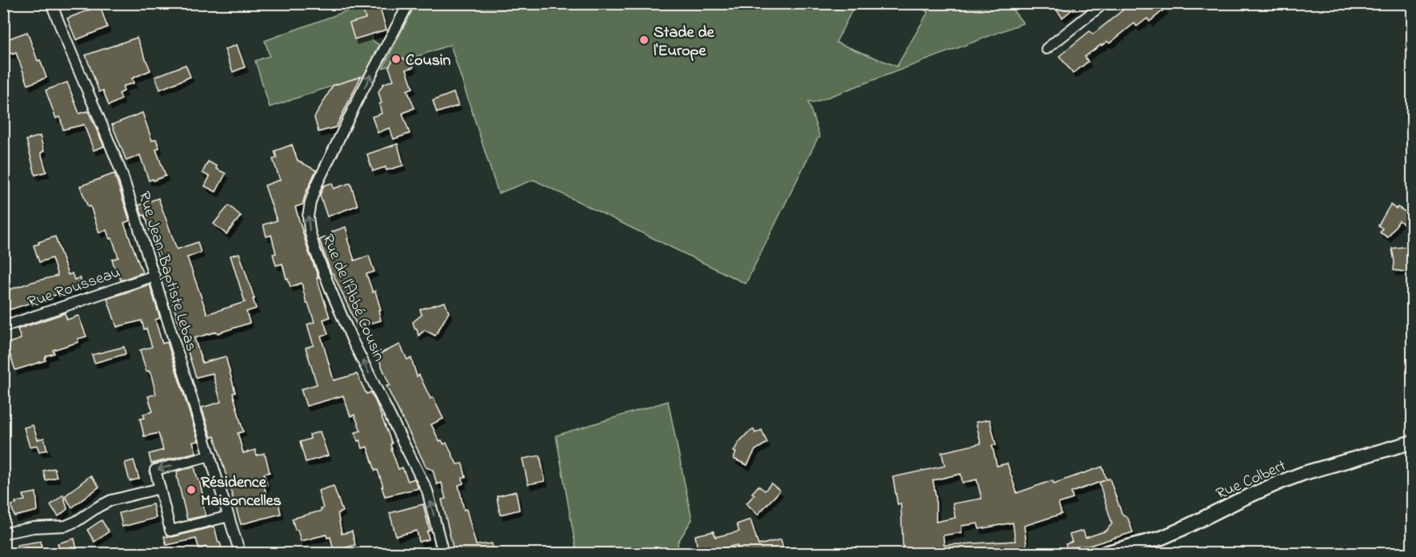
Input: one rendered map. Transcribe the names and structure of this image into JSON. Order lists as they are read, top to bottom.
{
  "streets": {
    "main road": ["Rue Colbert"],
    "street": ["Rue Jean-Baptiste Lebas", "Rue Rousseau", "Rue de l'Abbé Cousin"]
  },
  "crossings": [
    ["Rue Jean-Baptiste Lebas", "Rue Rousseau"]
  ],
  "one_way": ["Rue de l'Abbé Cousin"],
  "places": ["Stade de l'Europe", "Cousin", "Résidence Maisoncelles"]
}
